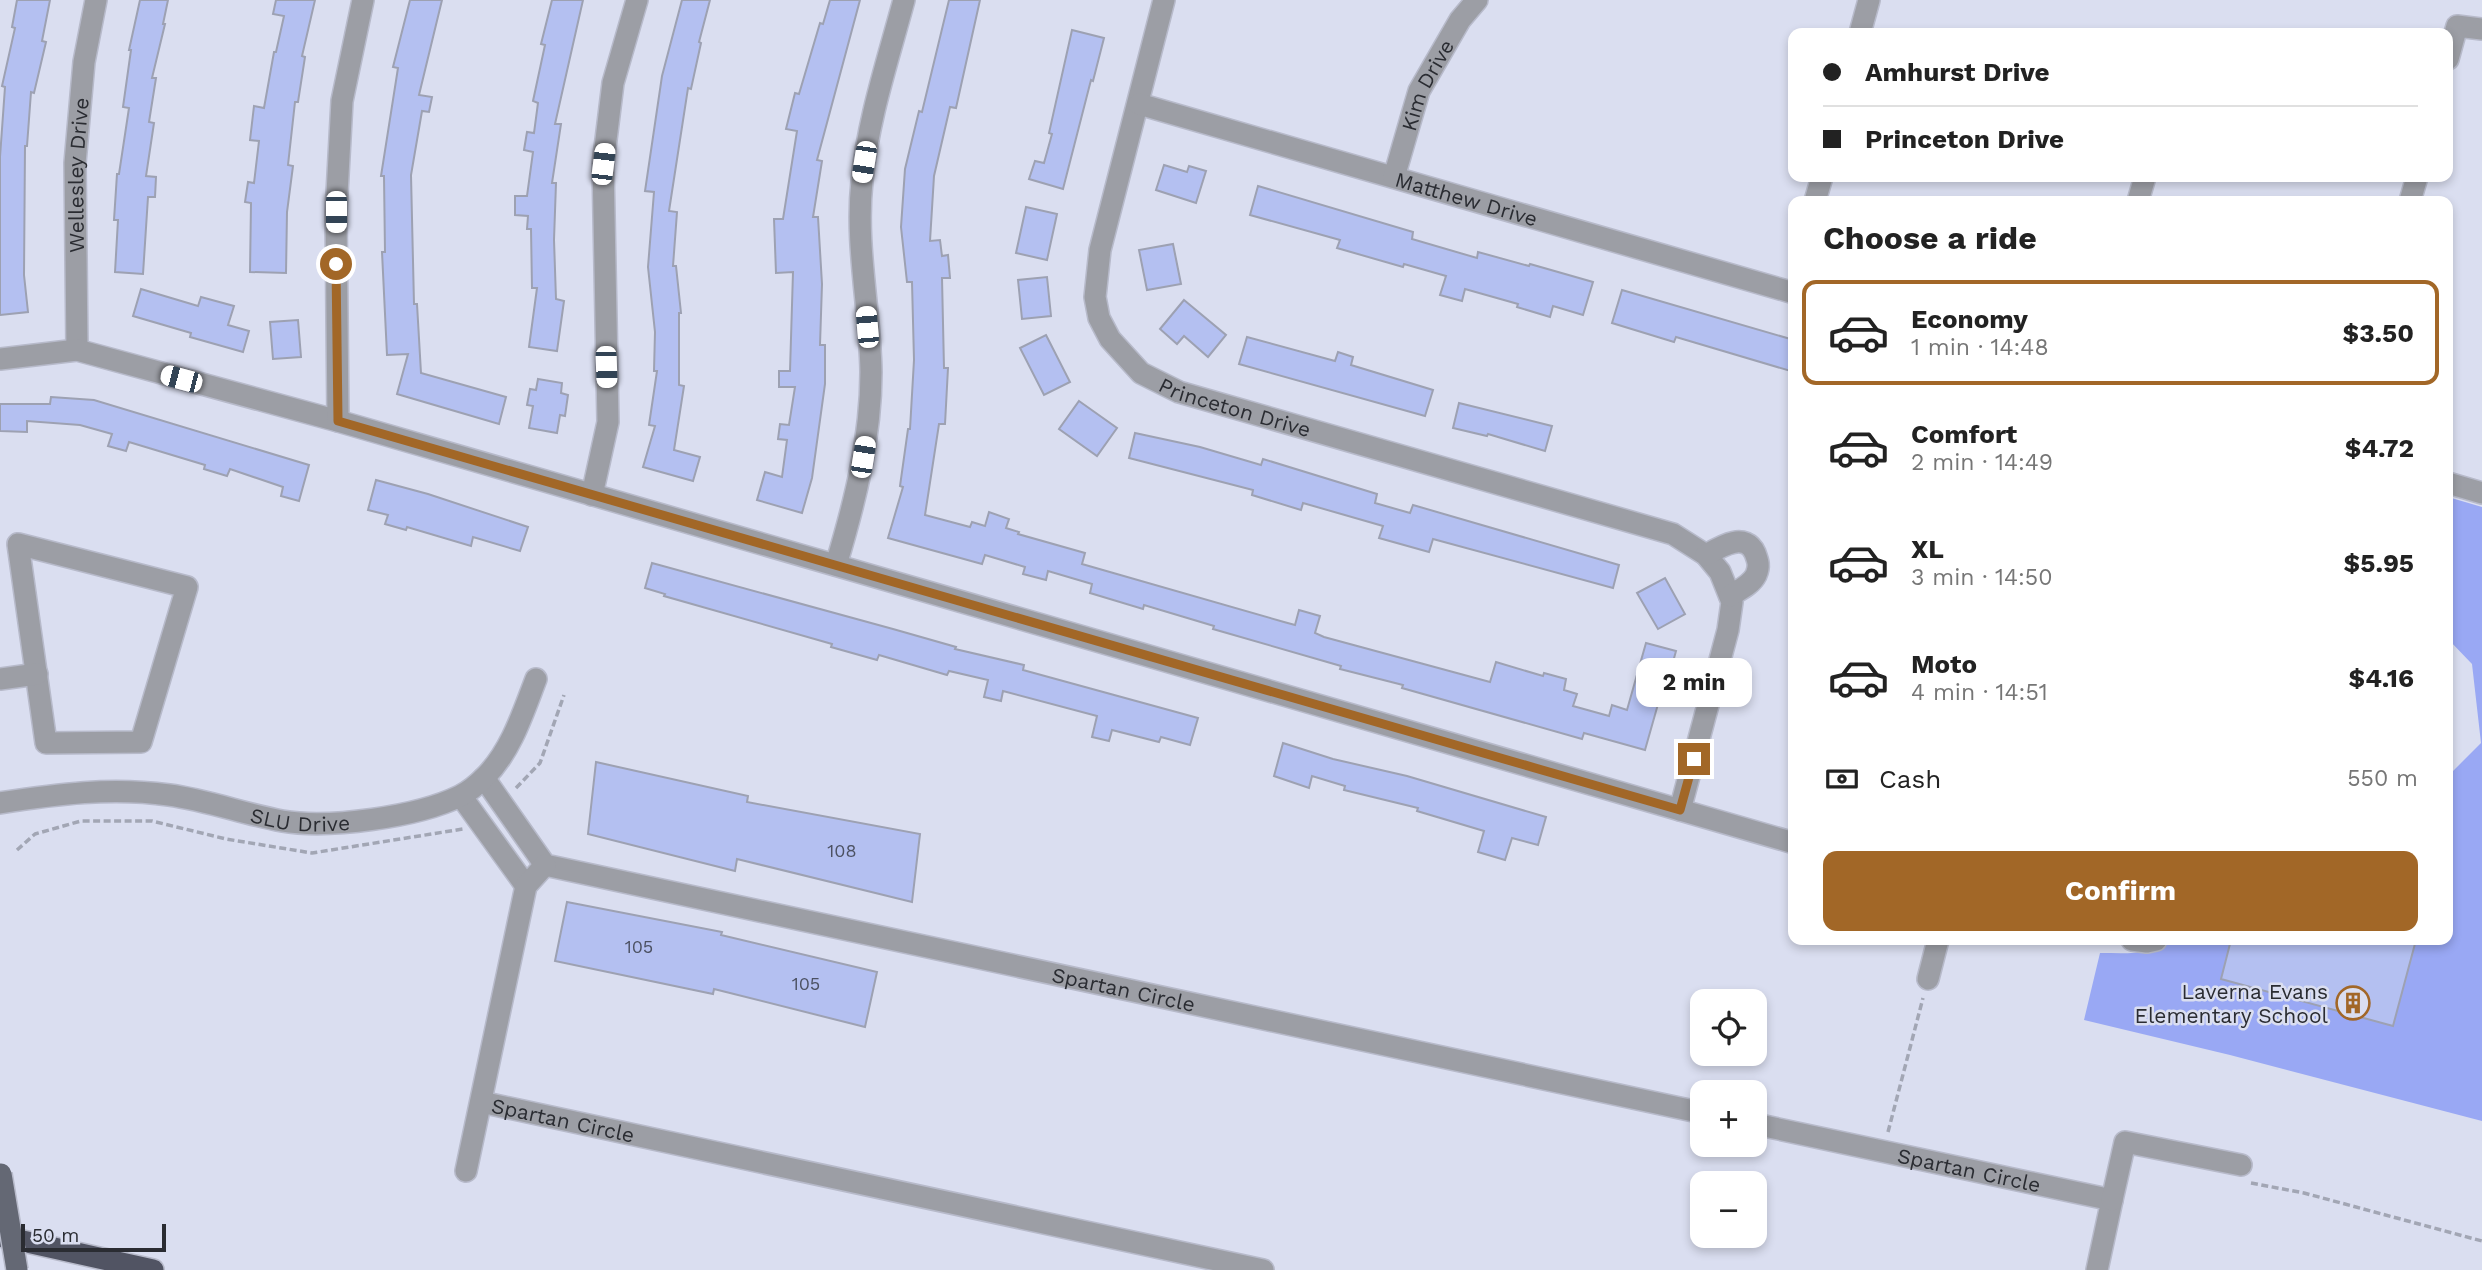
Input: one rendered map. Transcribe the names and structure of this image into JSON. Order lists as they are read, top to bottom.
{
  "streets": {
    "street": [
      "Kim Drive",
      "Wellesley Drive",
      "Matthew Drive",
      "Princeton Drive",
      "SLU Drive",
      "Spartan Circle"
    ]
  },
  "crossings": [
    ["Kim Drive", "Matthew Drive"],
    ["Matthew Drive", "Princeton Drive"]
  ],
  "places": {
    "building": ["Laverna Evans Elementary School"]
  },
  "house_numbers": ["108", "105", "105"],
  "scale_bar": "50 m",
  "page": {
    "banner": ["Amhurst Drive", "Princeton Drive"],
    "heading": "Choose a ride",
    "list": [
      {
        "name": "Economy",
        "note": "1 min · 14:48",
        "value": "$3.50"
      },
      {
        "name": "Comfort",
        "note": "2 min · 14:49",
        "value": "$4.72"
      },
      {
        "name": "XL",
        "note": "3 min · 14:50",
        "value": "$5.95"
      },
      {
        "name": "Moto",
        "note": "4 min · 14:51",
        "value": "$4.16"
      }
    ],
    "bubble": "2 min",
    "pay": ["Cash", "550 m"],
    "buttons": "Confirm",
    "map_buttons": ["+", "−"],
    "scale": "50 m"
  }
}
